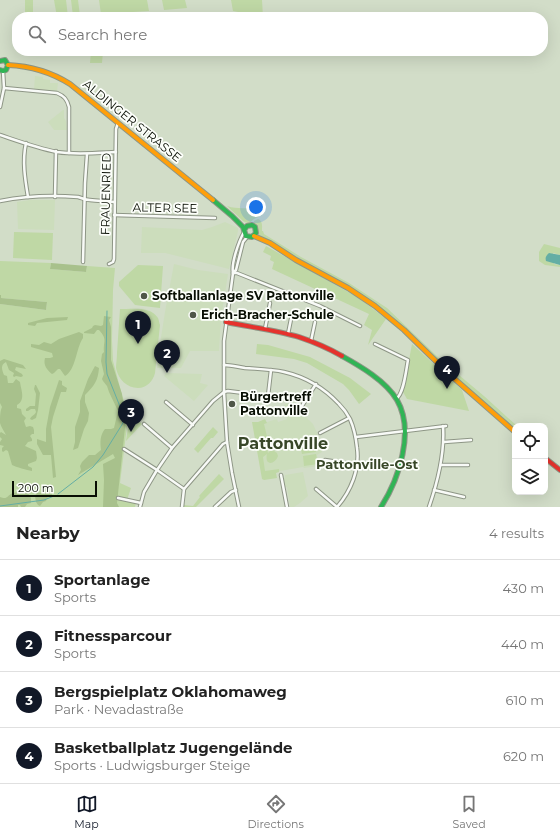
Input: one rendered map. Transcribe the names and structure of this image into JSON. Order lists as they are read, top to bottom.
{
  "streets": {
    "main road": ["ALDINGER STRASSE"],
    "street": ["FRAUENRIED", "ALTER SEE"]
  },
  "crossings": [
    ["ALDINGER STRASSE", "FRAUENRIED"],
    ["FRAUENRIED", "ALTER SEE"]
  ],
  "districts": ["Pattonville", "Pattonville-Ost"],
  "places": ["Softballanlage SV Pattonville", "Erich-Bracher-Schule", "Bürgertreff Pattonville"],
  "scale_bar": "200 m",
  "page": {
    "search": "Search here",
    "pins": [
      "1",
      "2",
      "4",
      "3"
    ],
    "scale": "200 m",
    "heading": ["Nearby", "4 results"],
    "list": [
      {
        "mark": "1",
        "name": "Sportanlage",
        "note": "Sports",
        "value": "430 m"
      },
      {
        "mark": "2",
        "name": "Fitnessparcour",
        "note": "Sports",
        "value": "440 m"
      },
      {
        "mark": "3",
        "name": "Bergspielplatz Oklahomaweg",
        "note": "Park · Nevadastraße",
        "value": "610 m"
      },
      {
        "mark": "4",
        "name": "Basketballplatz Jugengelände",
        "note": "Sports · Ludwigsburger Steige",
        "value": "620 m"
      }
    ],
    "nav": ["Map", "Directions", "Saved"]
  }
}
